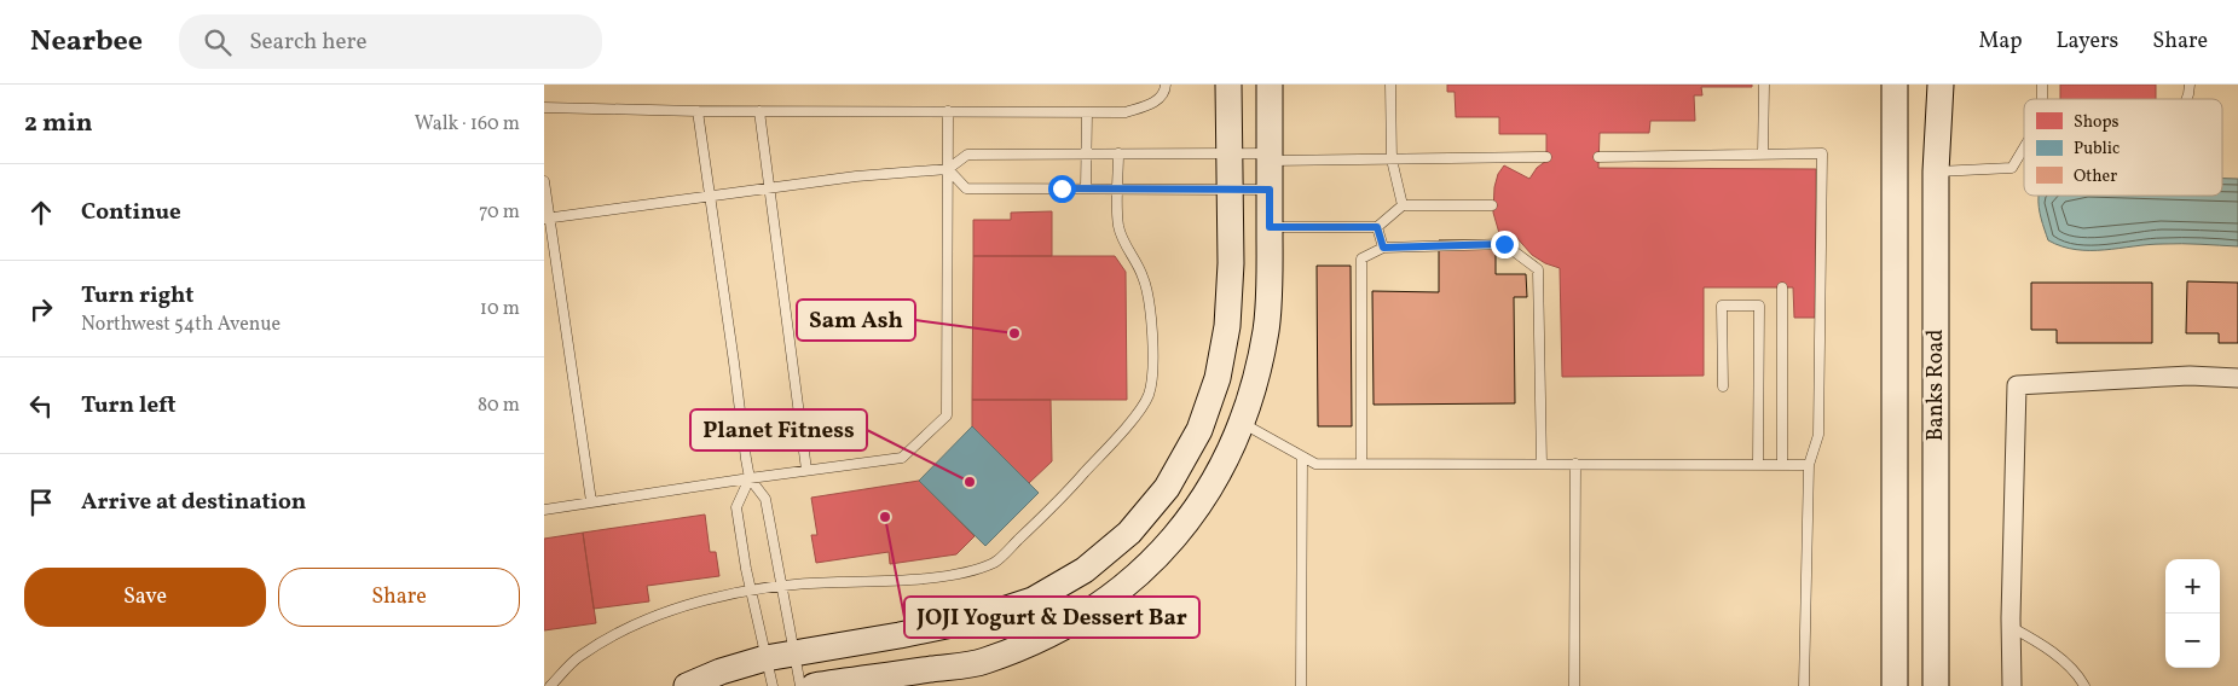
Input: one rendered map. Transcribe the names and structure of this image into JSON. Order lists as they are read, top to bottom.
{
  "streets": {
    "street": ["Banks Road"]
  },
  "places": ["Sam Ash", "Planet Fitness", "JOJI Yogurt & Dessert Bar"],
  "legend": ["Shops", "Public", "Other"],
  "page": {
    "header": "Nearbee",
    "search": "Search here",
    "nav": ["Map", "Layers", "Share"],
    "heading": ["2 min", "Walk · 160 m"],
    "list": [
      ["Continue", "70 m"],
      ["Turn right", "Northwest 54th Avenue", "10 m"],
      ["Turn left", "80 m"],
      "Arrive at destination"
    ],
    "buttons": ["Save", "Share"],
    "map_buttons": ["+", "−"]
  }
}
